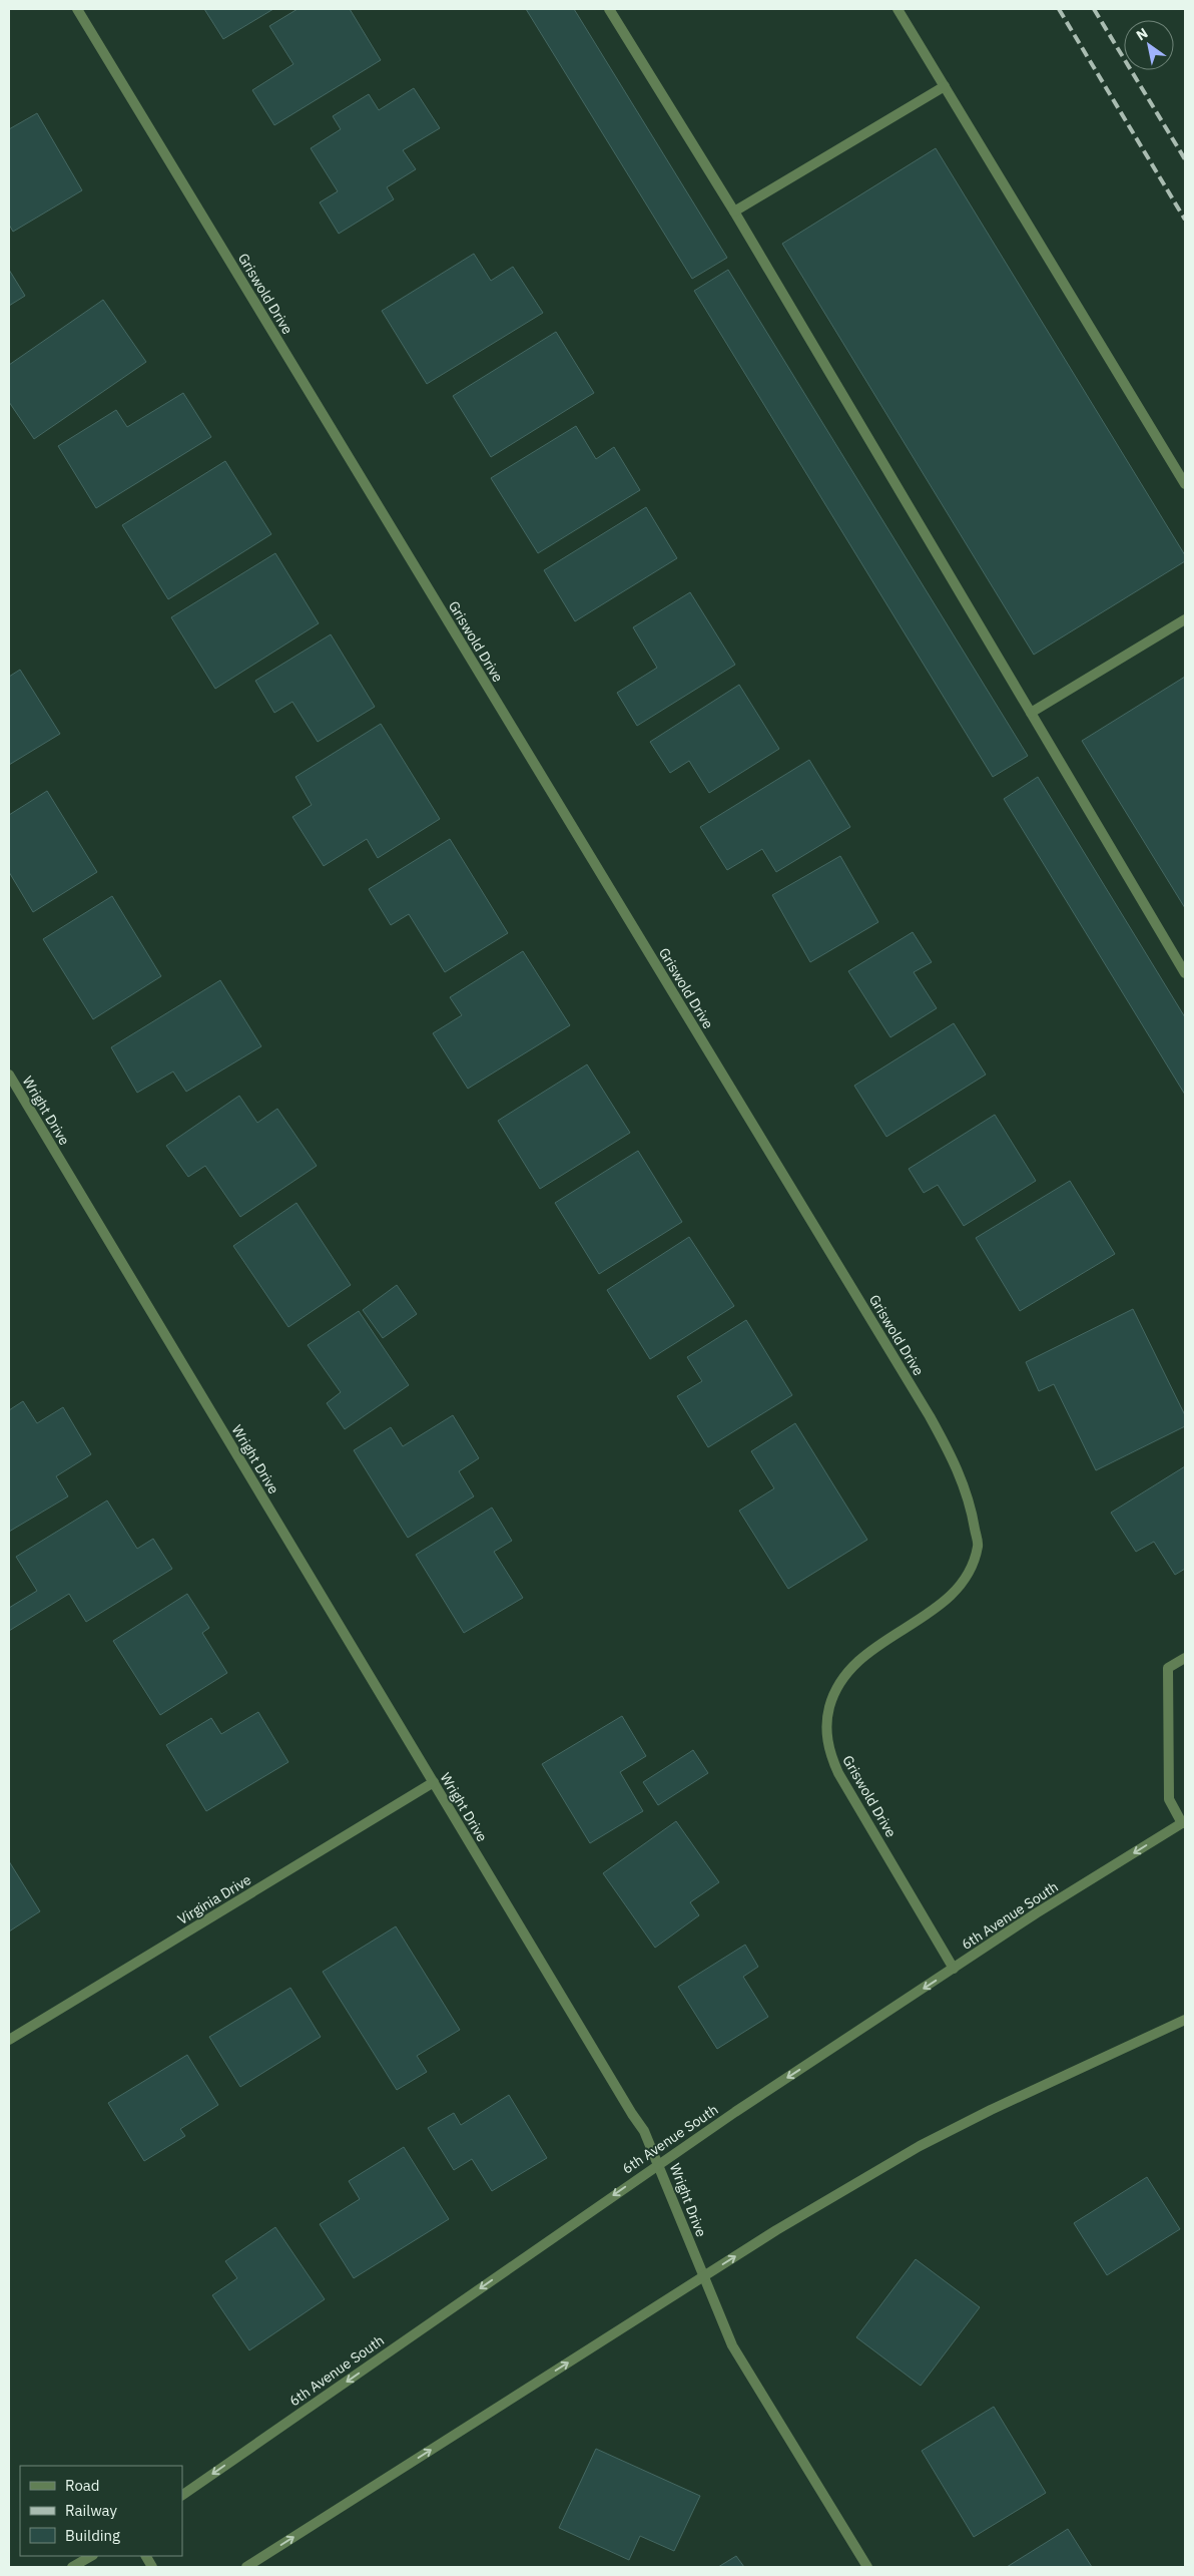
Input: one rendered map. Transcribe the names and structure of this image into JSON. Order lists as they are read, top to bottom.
{
  "streets": {
    "street": [
      "Griswold Drive",
      "Wright Drive",
      "Virginia Drive",
      "6th Avenue South"
    ]
  },
  "crossings": [
    ["Griswold Drive", "6th Avenue South"],
    ["Wright Drive", "Virginia Drive"],
    ["Wright Drive", "6th Avenue South"]
  ],
  "one_way": ["6th Avenue South"],
  "legend": ["Road", "Railway", "Building"],
  "north": "top left"
}
